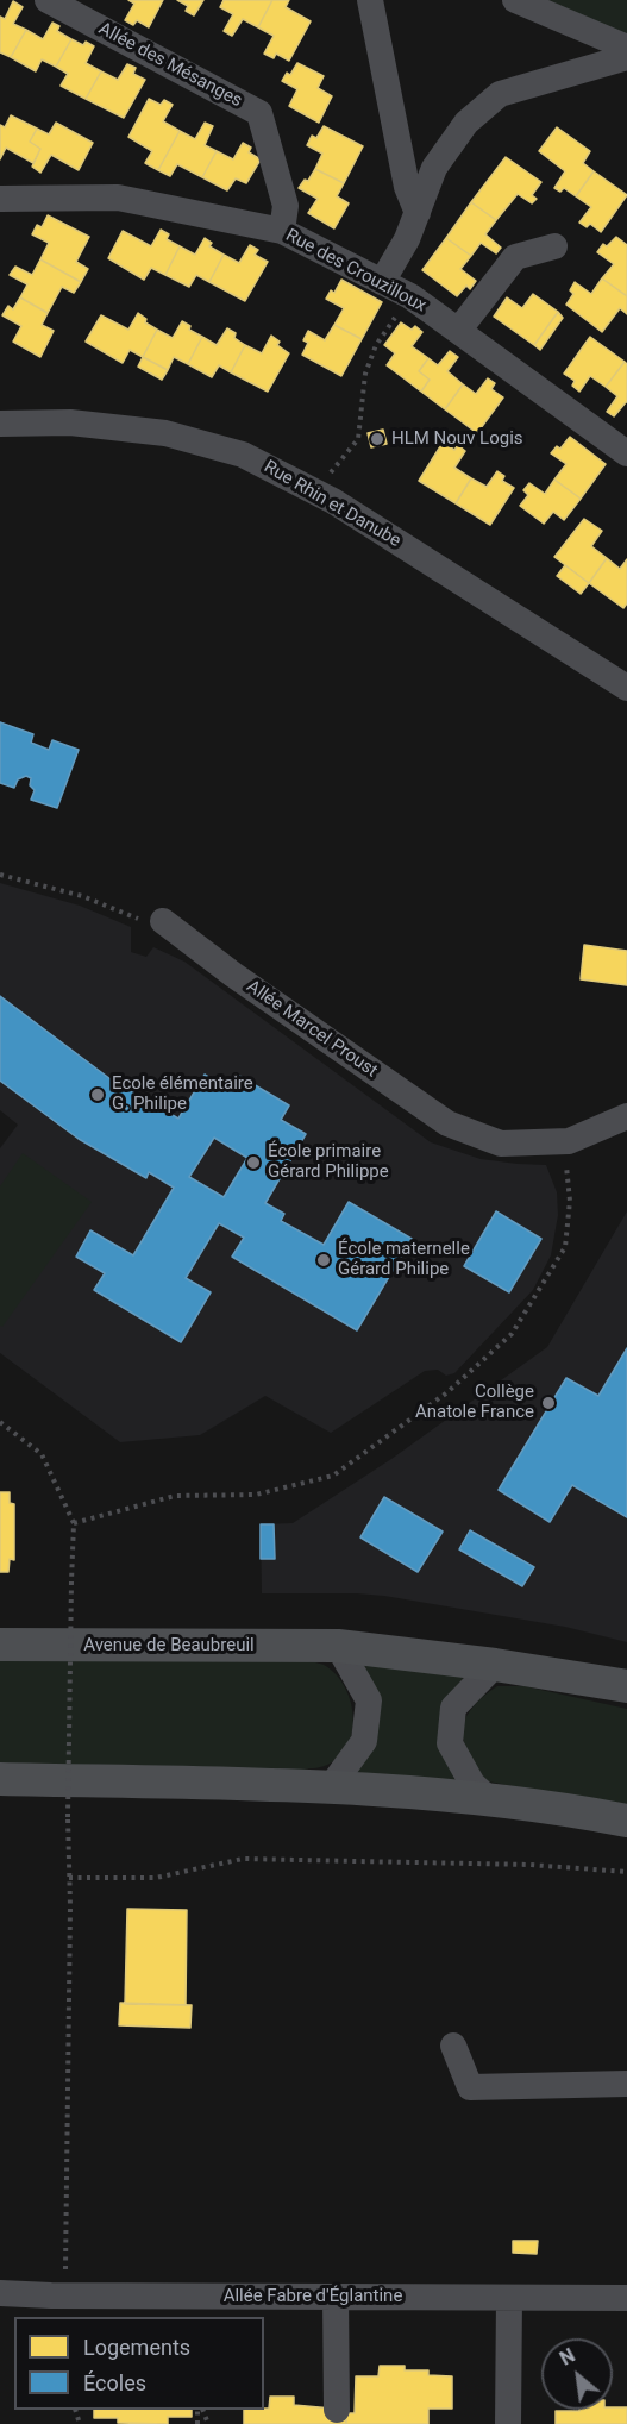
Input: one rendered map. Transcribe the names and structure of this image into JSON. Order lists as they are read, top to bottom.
{
  "streets": {
    "main road": ["Avenue de Beaubreuil"],
    "street": [
      "Allée des Mésanges",
      "Rue des Crouzilloux",
      "Rue Rhin et Danube",
      "Allée Marcel Proust",
      "Allée Fabre d'Églantine"
    ]
  },
  "crossings": [
    ["Allée des Mésanges", "Rue des Crouzilloux"]
  ],
  "places": [
    "HLM Nouv Logis",
    "Ecole élémentaire G. Philipe",
    "École primaire Gérard Philippe",
    "École maternelle Gérard Philipe",
    "Collège Anatole France"
  ],
  "legend": ["Logements", "Écoles"],
  "north": "top left"
}
